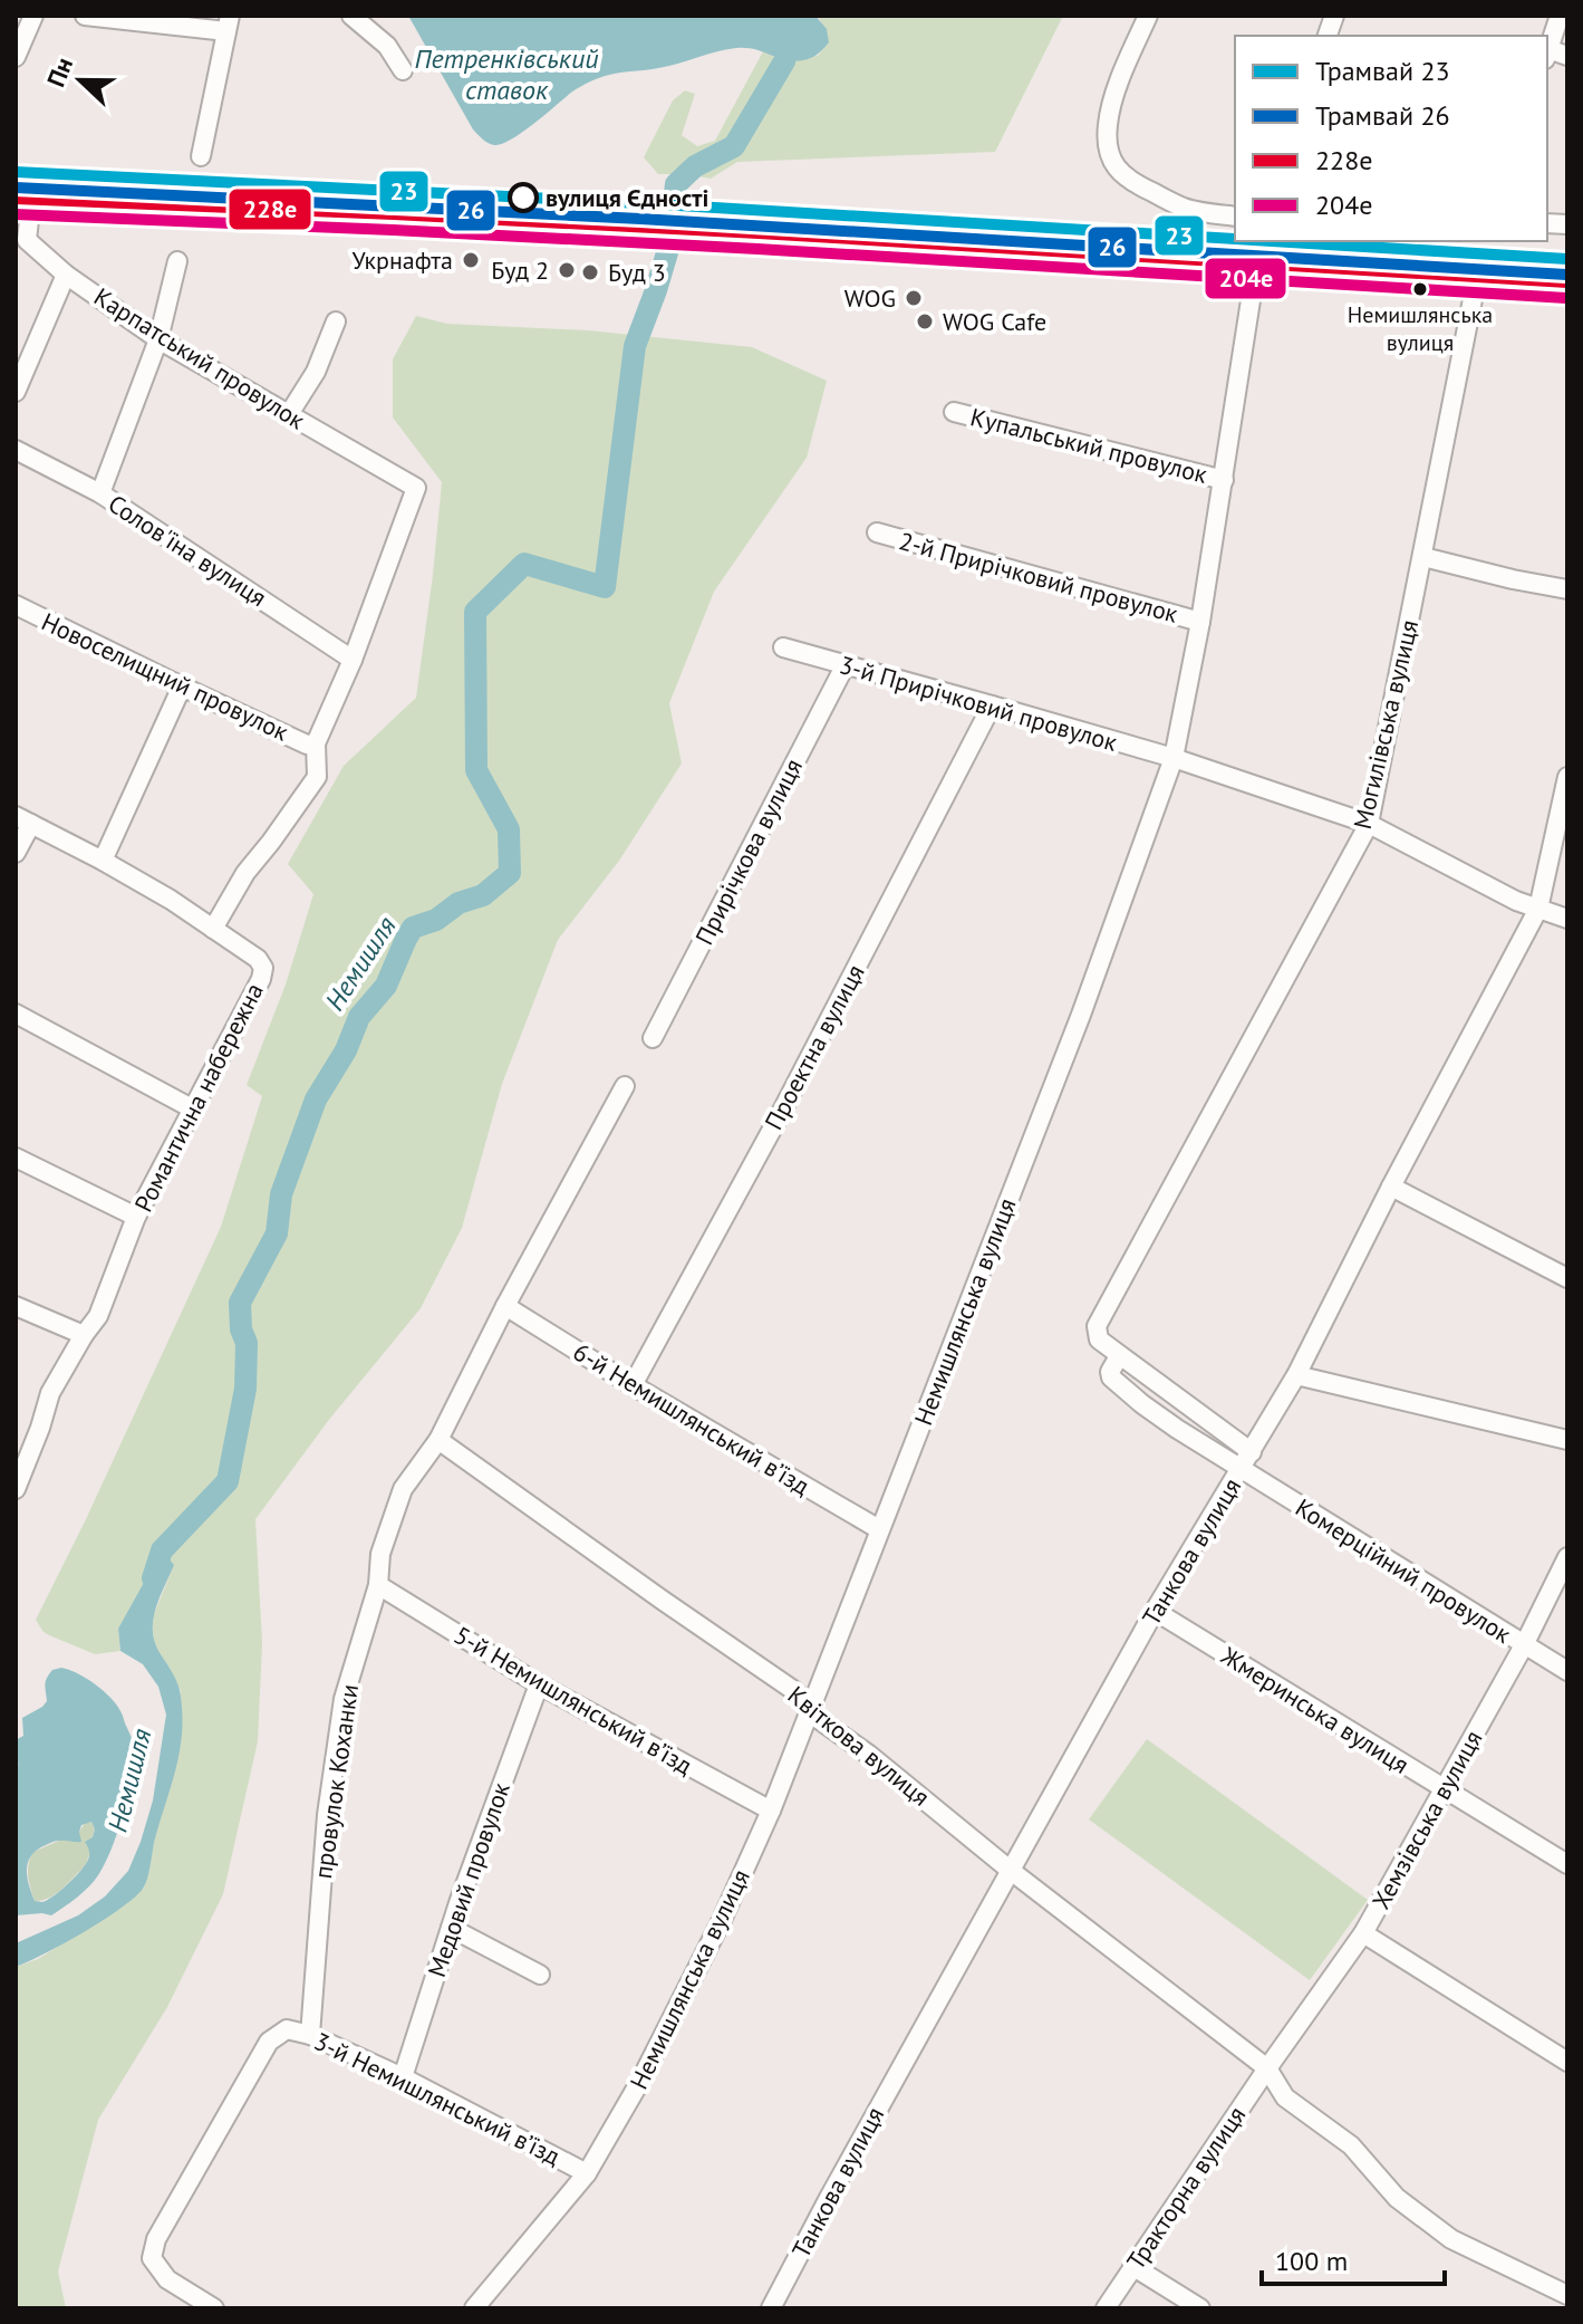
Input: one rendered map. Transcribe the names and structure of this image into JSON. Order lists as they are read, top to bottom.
{
  "streets": {
    "street": [
      "Карпатський провулок",
      "Купальський провулок",
      "Солов'їна вулиця",
      "2-й Прирічковий провулок",
      "Новоселищний провулок",
      "3-й Прирічковий провулок",
      "Могилівська вулиця",
      "Прирічкова вулиця",
      "Проектна вулиця",
      "Романтична набережна",
      "Немишлянська вулиця",
      "6-й Немишлянський в’їзд",
      "Танкова вулиця",
      "Комерційний провулок",
      "5-й Немишлянський в’їзд",
      "Жмеринська вулиця",
      "Квіткова вулиця",
      "провулок Коханки",
      "Хемзівська вулиця",
      "Медовий провулок",
      "3-й Немишлянський в’їзд",
      "Тракторна вулиця"
    ]
  },
  "crossings": [
    ["Карпатський провулок", "Солов'їна вулиця"],
    ["Купальський провулок", "Немишлянська вулиця"],
    ["2-й Прирічковий провулок", "Немишлянська вулиця"],
    ["3-й Прирічковий провулок", "Могилівська вулиця"],
    ["3-й Прирічковий провулок", "Прирічкова вулиця"],
    ["3-й Прирічковий провулок", "Проектна вулиця"],
    ["3-й Прирічковий провулок", "Немишлянська вулиця"],
    ["3-й Прирічковий провулок", "Танкова вулиця"],
    ["Могилівська вулиця", "Комерційний провулок"],
    ["Проектна вулиця", "6-й Немишлянський в’їзд"],
    ["Немишлянська вулиця", "6-й Немишлянський в’їзд"],
    ["Немишлянська вулиця", "5-й Немишлянський в’їзд"],
    ["Немишлянська вулиця", "Квіткова вулиця"],
    ["Немишлянська вулиця", "3-й Немишлянський в’їзд"],
    ["Танкова вулиця", "Комерційний провулок"],
    ["Танкова вулиця", "Жмеринська вулиця"],
    ["Танкова вулиця", "Квіткова вулиця"],
    ["Комерційний провулок", "Хемзівська вулиця"],
    ["5-й Немишлянський в’їзд", "провулок Коханки"],
    ["5-й Немишлянський в’їзд", "Медовий провулок"],
    ["Жмеринська вулиця", "Хемзівська вулиця"],
    ["Квіткова вулиця", "провулок Коханки"],
    ["Квіткова вулиця", "Хемзівська вулиця"],
    ["Квіткова вулиця", "Тракторна вулиця"],
    ["провулок Коханки", "3-й Немишлянський в’їзд"],
    ["Хемзівська вулиця", "Тракторна вулиця"],
    ["Медовий провулок", "3-й Немишлянський в’їзд"]
  ],
  "water": ["Петренківський ставок", "Немишля"],
  "places": [
    "вулиця Єдності",
    "Укрнафта",
    "Буд 2",
    "Буд 3",
    "Немишлянська вулиця",
    "WOG",
    "WOG Cafe"
  ],
  "lines": [
    "tram line 23",
    "tram line 26",
    "transit line 228е",
    "transit line 204е"
  ],
  "legend": [
    "Трамвай 23",
    "Трамвай 26",
    "228е",
    "204е"
  ],
  "scale_bar": "100 m",
  "north": "left"
}
